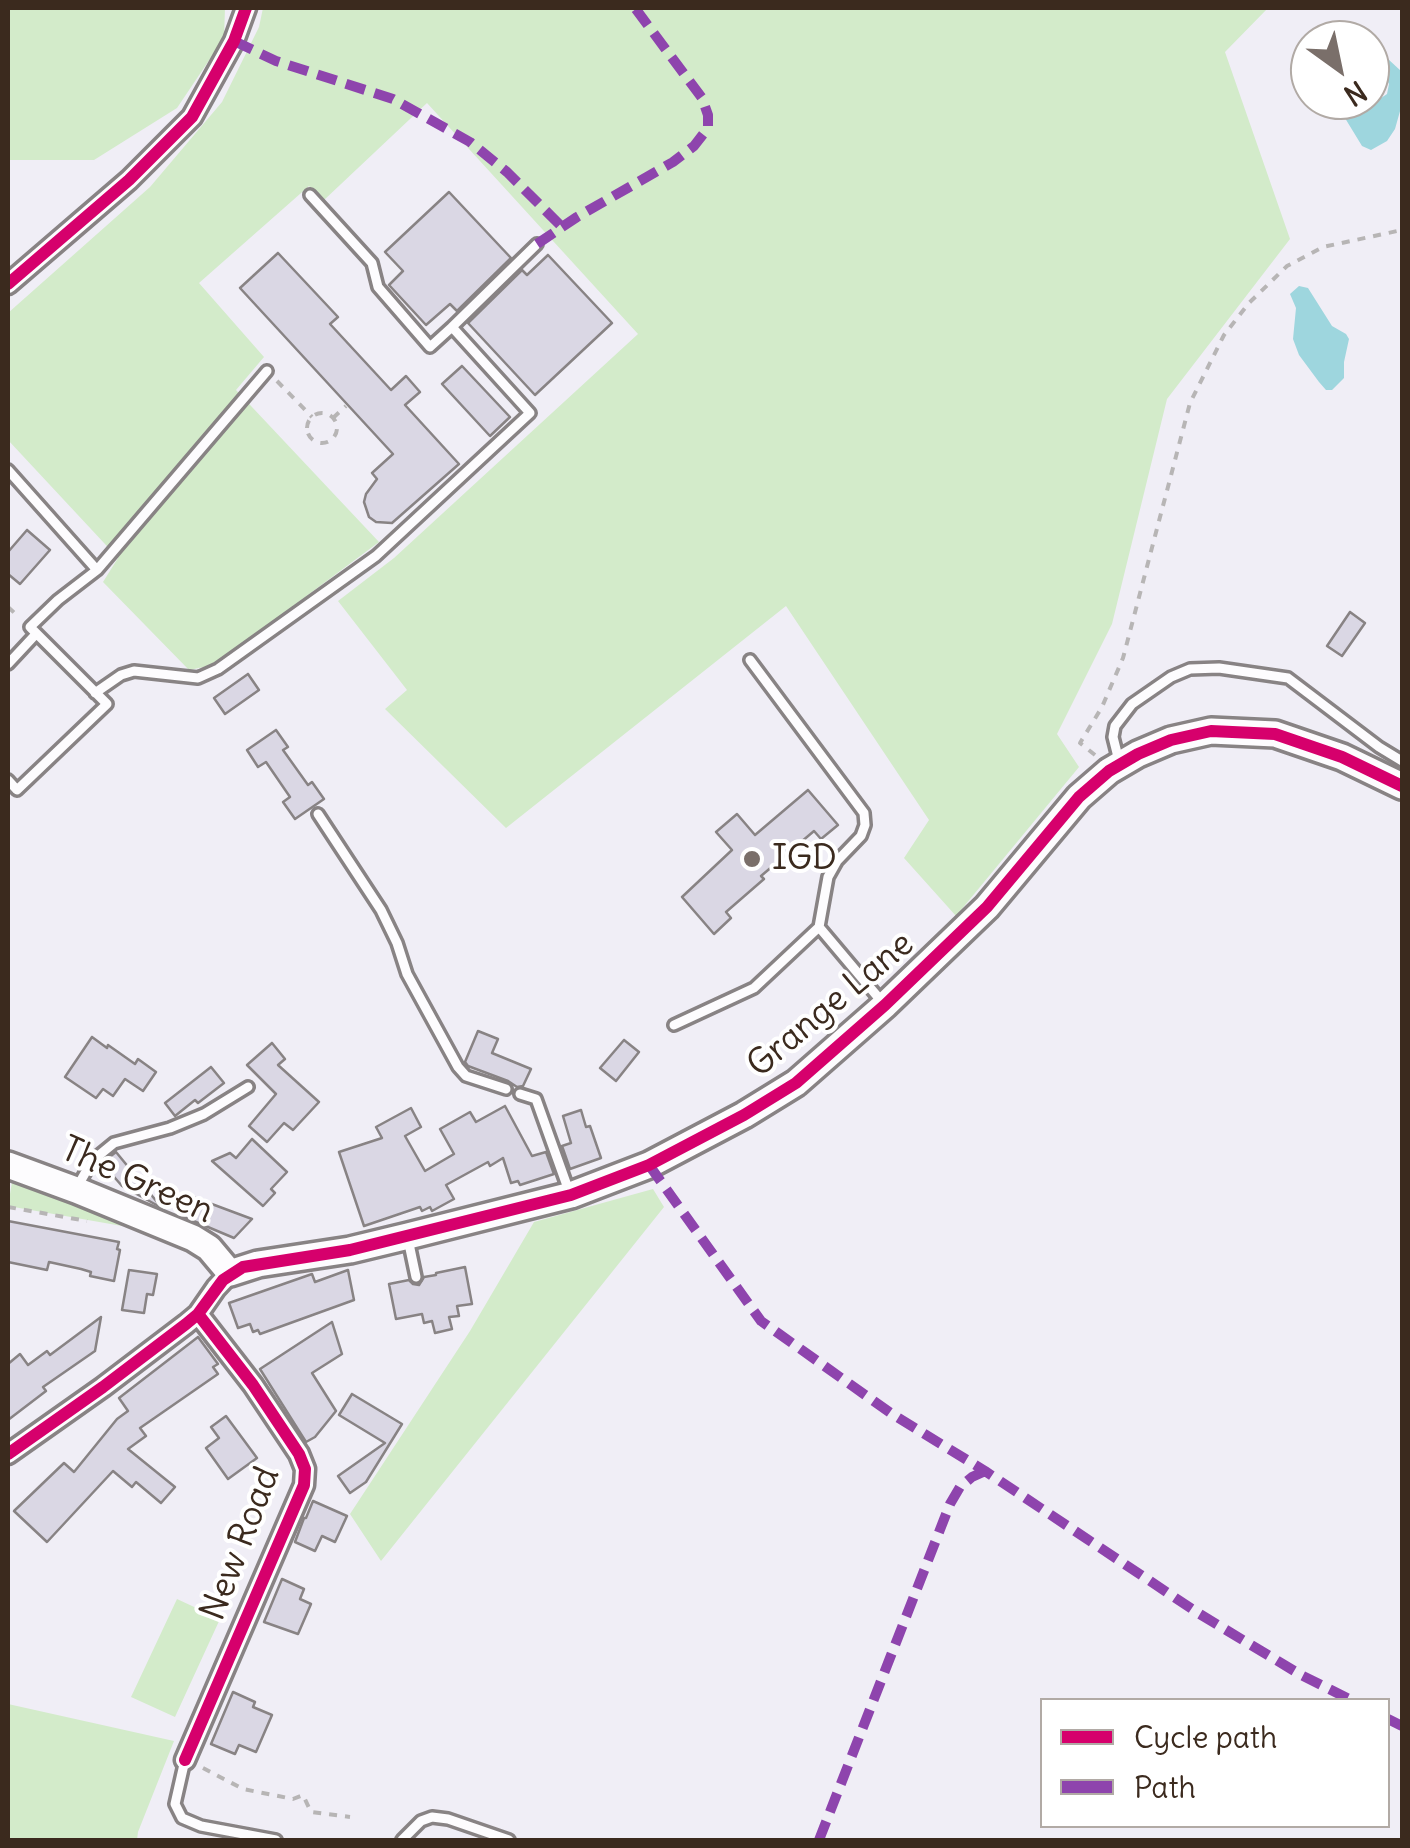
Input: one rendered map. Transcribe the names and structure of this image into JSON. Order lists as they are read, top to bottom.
{
  "streets": {
    "street": ["Grange Lane", "The Green", "New Road"]
  },
  "crossings": [
    ["Grange Lane", "The Green"]
  ],
  "places": ["IGD"],
  "legend": ["Cycle path", "Path"],
  "north": "bottom right"
}
